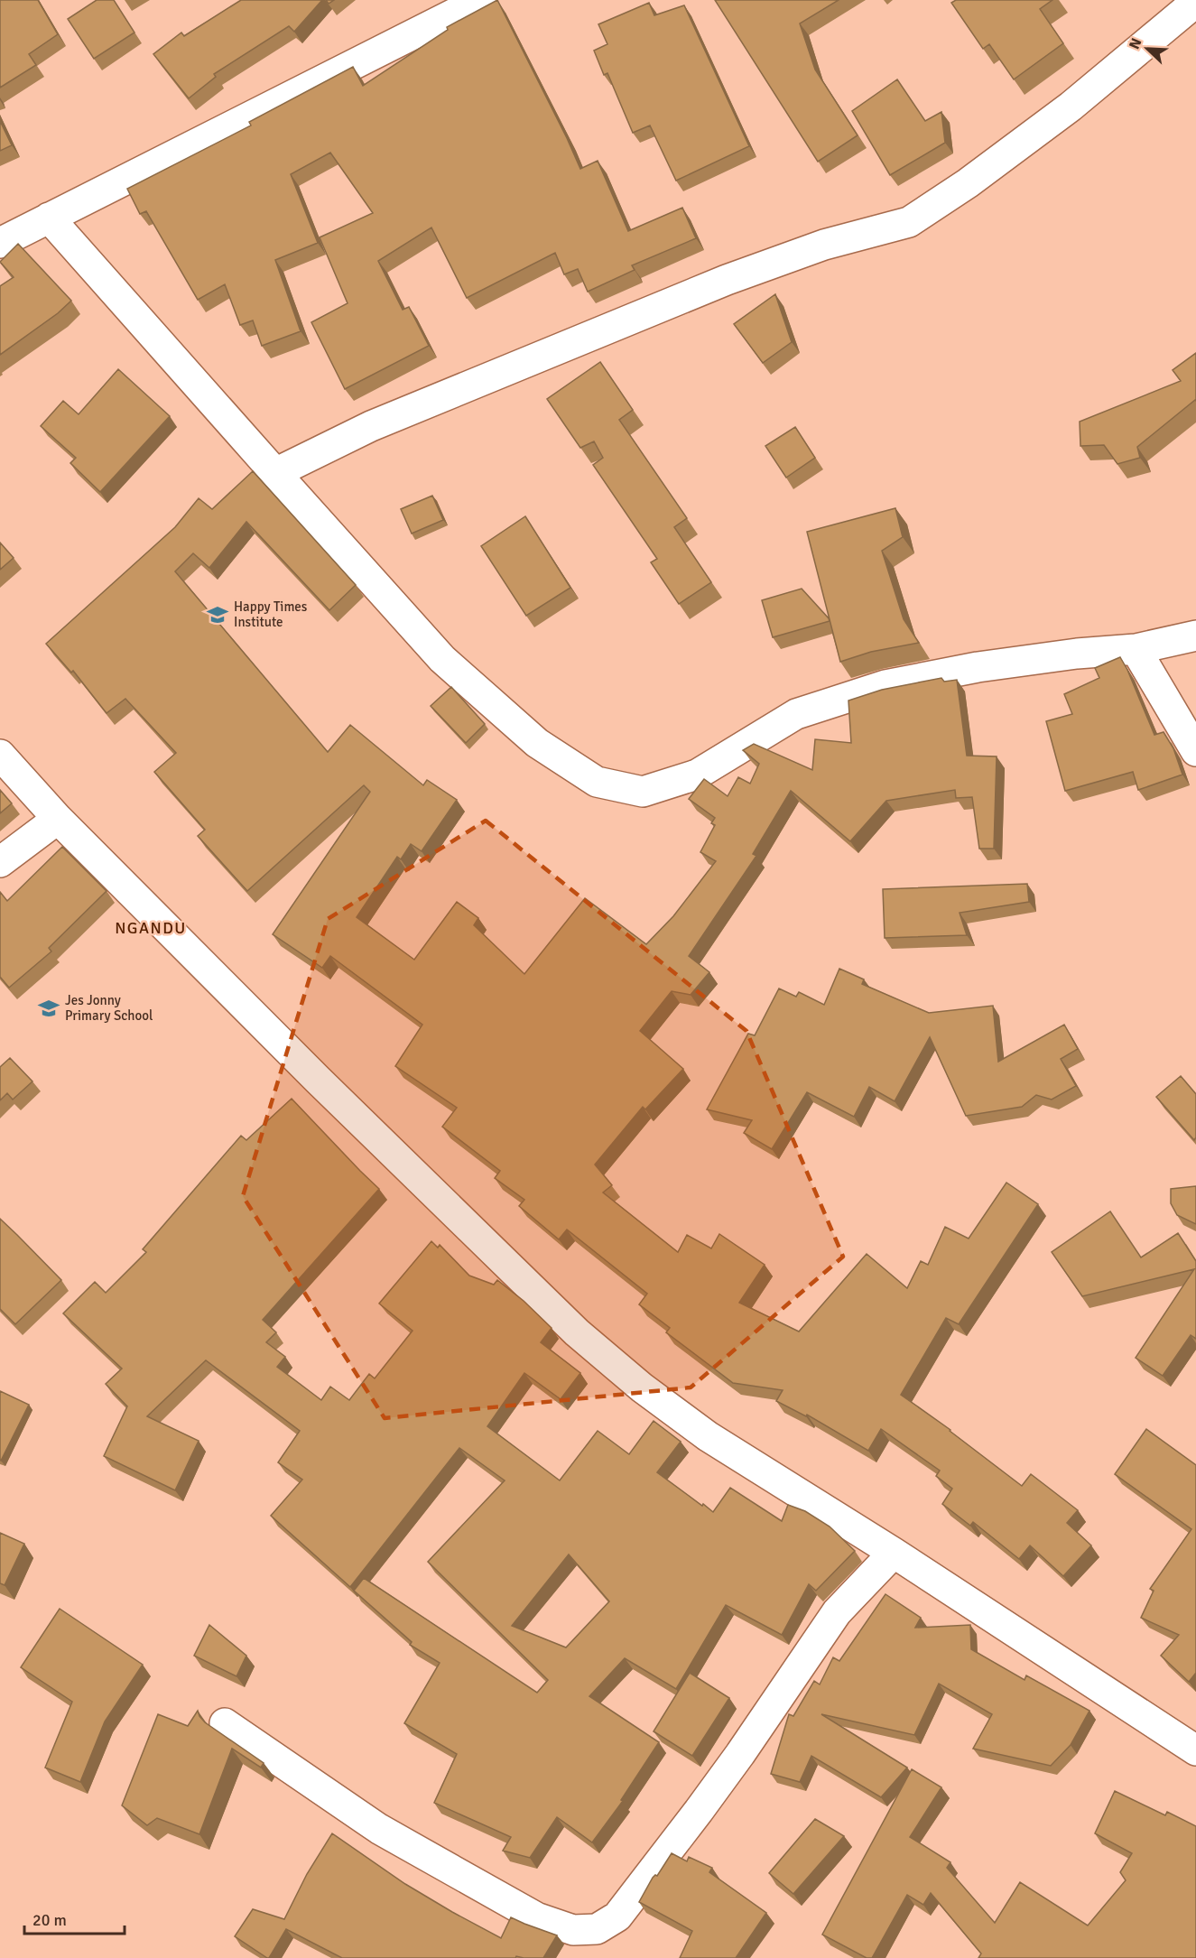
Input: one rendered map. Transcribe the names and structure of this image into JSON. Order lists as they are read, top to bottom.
{
  "districts": ["NGANDU"],
  "places": {
    "school or university": ["Happy Times Institute", "Jes Jonny Primary School"]
  },
  "scale_bar": "20 m",
  "north": "top left"
}
